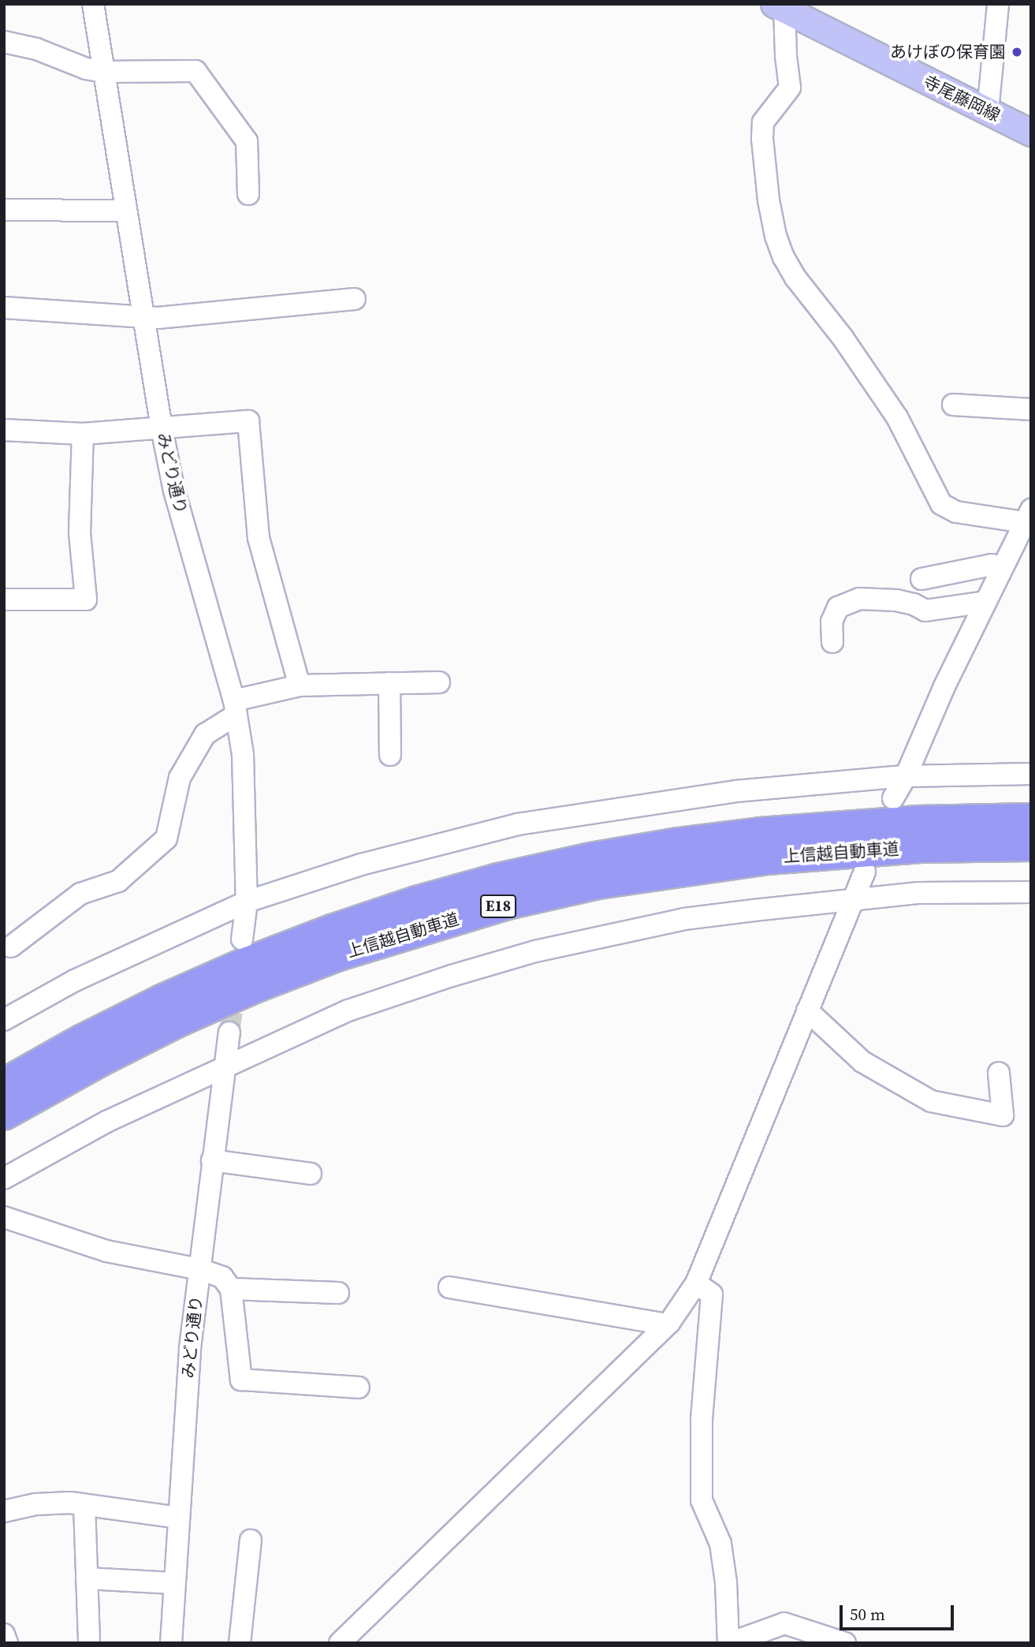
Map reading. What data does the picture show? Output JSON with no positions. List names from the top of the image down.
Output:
{
  "streets": {
    "highway": ["上信越自動車道", "E18"],
    "main road": ["寺尾藤岡線"],
    "street": ["みどり通り"]
  },
  "places": ["あけぼの保育園"],
  "scale_bar": "50 m"
}
